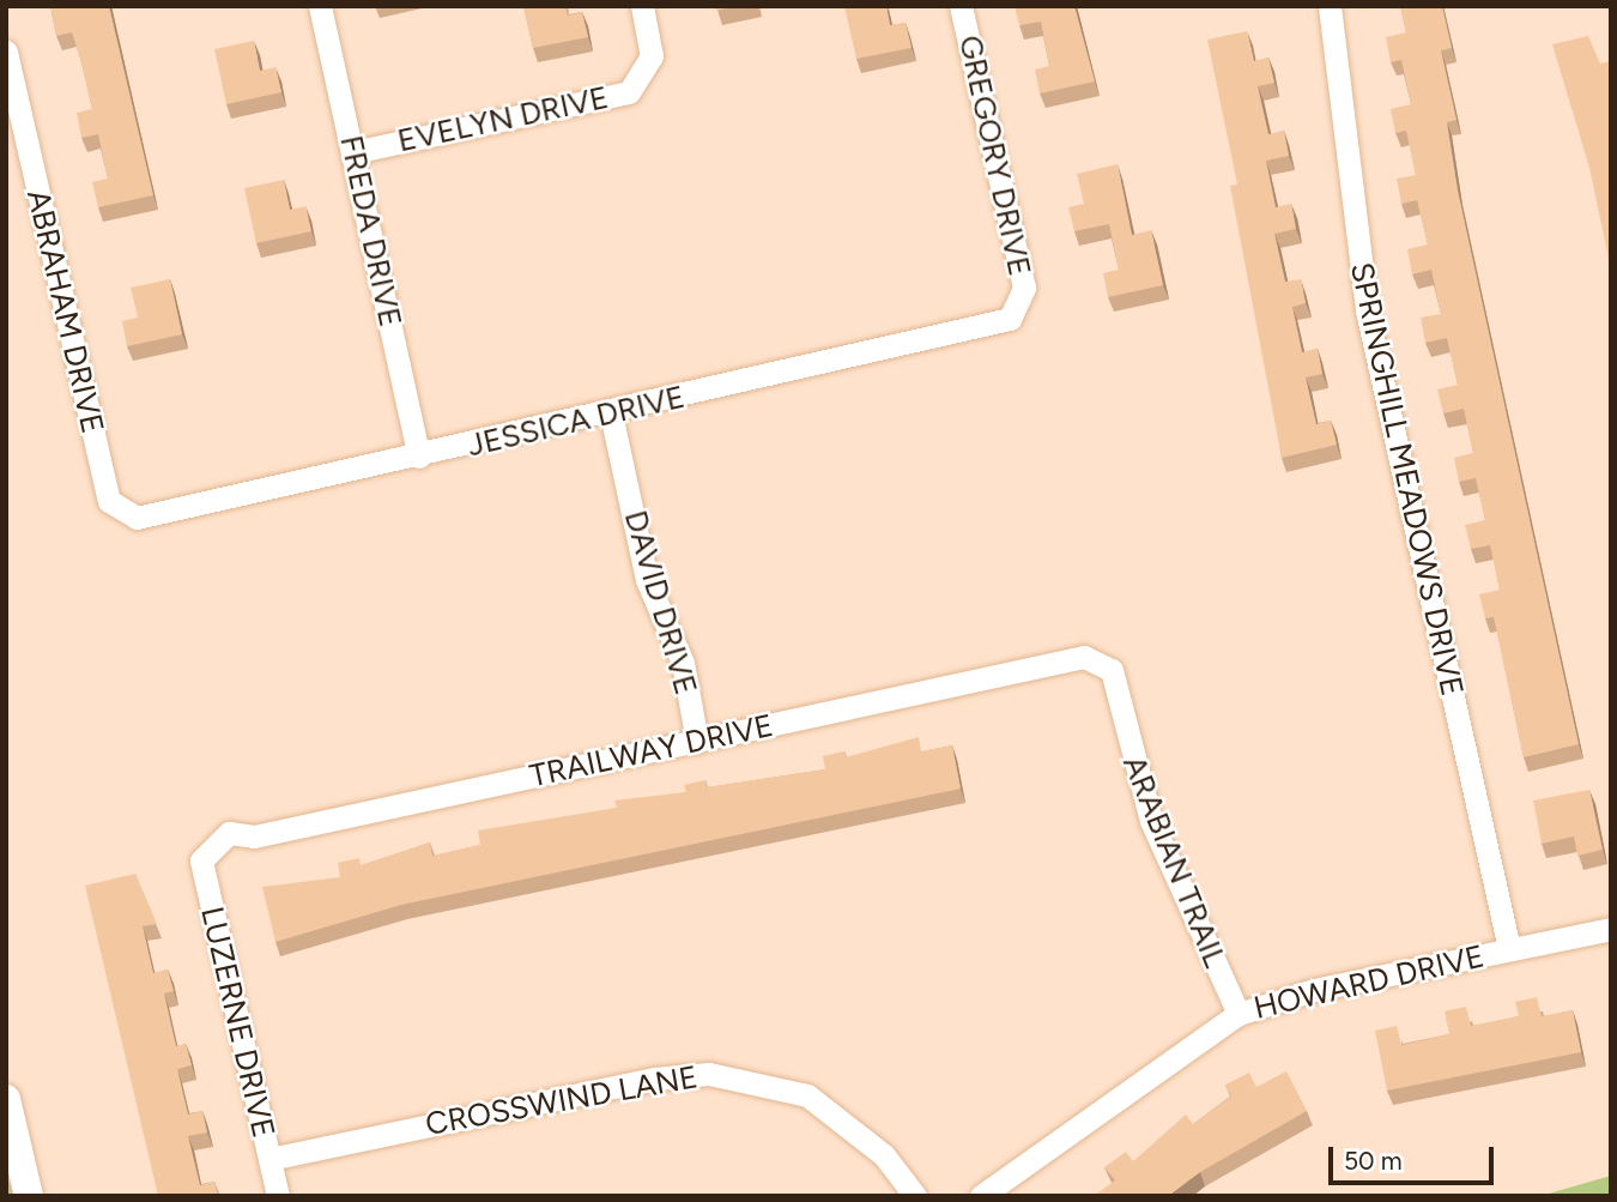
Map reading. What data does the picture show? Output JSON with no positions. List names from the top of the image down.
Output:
{
  "streets": {
    "street": [
      "EVELYN DRIVE",
      "GREGORY DRIVE",
      "FREDA DRIVE",
      "ABRAHAM DRIVE",
      "JESSICA DRIVE",
      "SPRINGHILL MEADOWS DRIVE",
      "DAVID DRIVE",
      "TRAILWAY DRIVE",
      "ARABIAN TRAIL",
      "HOWARD DRIVE",
      "LUZERNE DRIVE",
      "CROSSWIND LANE"
    ]
  },
  "crossings": [
    ["EVELYN DRIVE", "FREDA DRIVE"],
    ["GREGORY DRIVE", "JESSICA DRIVE"],
    ["FREDA DRIVE", "JESSICA DRIVE"],
    ["ABRAHAM DRIVE", "JESSICA DRIVE"],
    ["JESSICA DRIVE", "DAVID DRIVE"],
    ["SPRINGHILL MEADOWS DRIVE", "HOWARD DRIVE"],
    ["DAVID DRIVE", "TRAILWAY DRIVE"],
    ["TRAILWAY DRIVE", "ARABIAN TRAIL"],
    ["TRAILWAY DRIVE", "LUZERNE DRIVE"],
    ["ARABIAN TRAIL", "HOWARD DRIVE"],
    ["LUZERNE DRIVE", "CROSSWIND LANE"]
  ],
  "scale_bar": "50 m"
}
